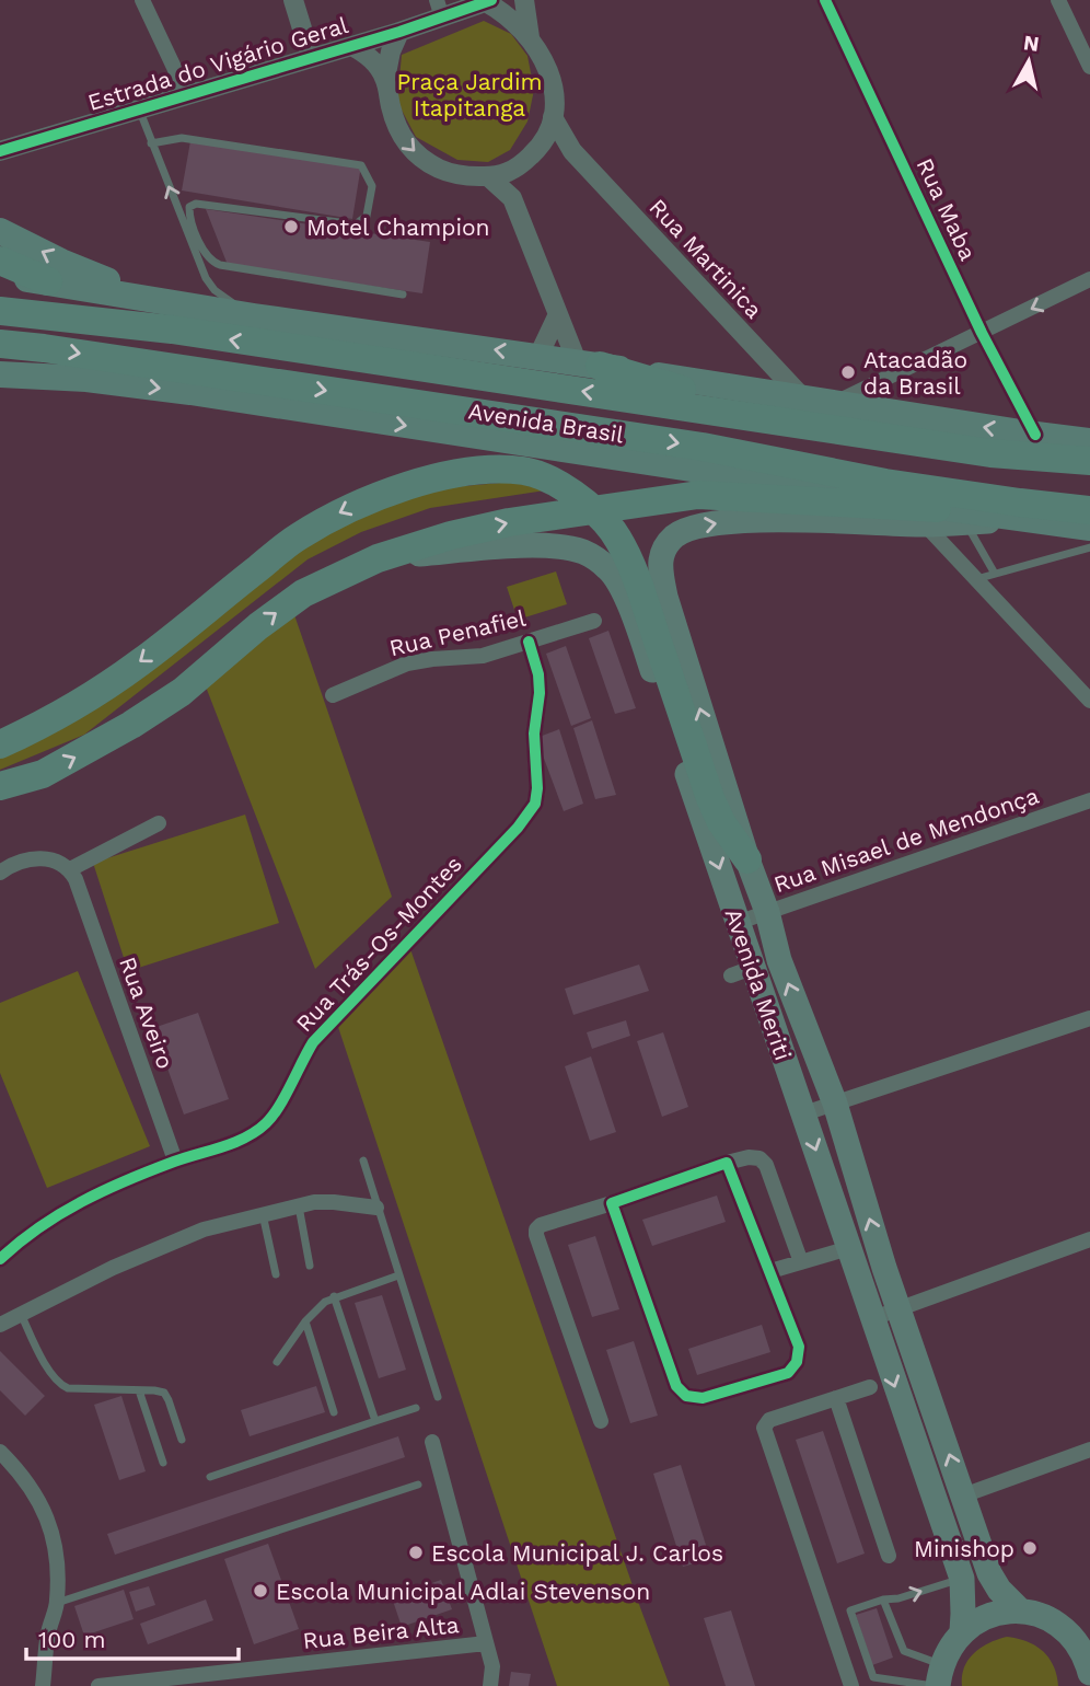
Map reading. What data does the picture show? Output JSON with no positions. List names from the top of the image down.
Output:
{
  "streets": {
    "highway": ["Avenida Brasil"],
    "main road": ["Avenida Meriti"],
    "street": [
      "Estrada do Vigário Geral",
      "Rua Maba",
      "Rua Martinica",
      "Rua Penafiel",
      "Rua Misael de Mendonça",
      "Rua Trás-Os-Montes",
      "Rua Aveiro",
      "Rua Beira Alta"
    ]
  },
  "crossings": [
    ["Estrada do Vigário Geral", "Rua Martinica"],
    ["Avenida Brasil", "Avenida Meriti"],
    ["Rua Penafiel", "Rua Trás-Os-Montes"],
    ["Rua Misael de Mendonça", "Avenida Meriti"],
    ["Rua Trás-Os-Montes", "Rua Aveiro"]
  ],
  "parks": ["Praça Jardim Itapitanga"],
  "places": [
    "Motel Champion",
    "Atacadão da Brasil",
    "Minishop",
    "Escola Municipal J. Carlos",
    "Escola Municipal Adlai Stevenson"
  ],
  "scale_bar": "100 m",
  "north": "top"
}
